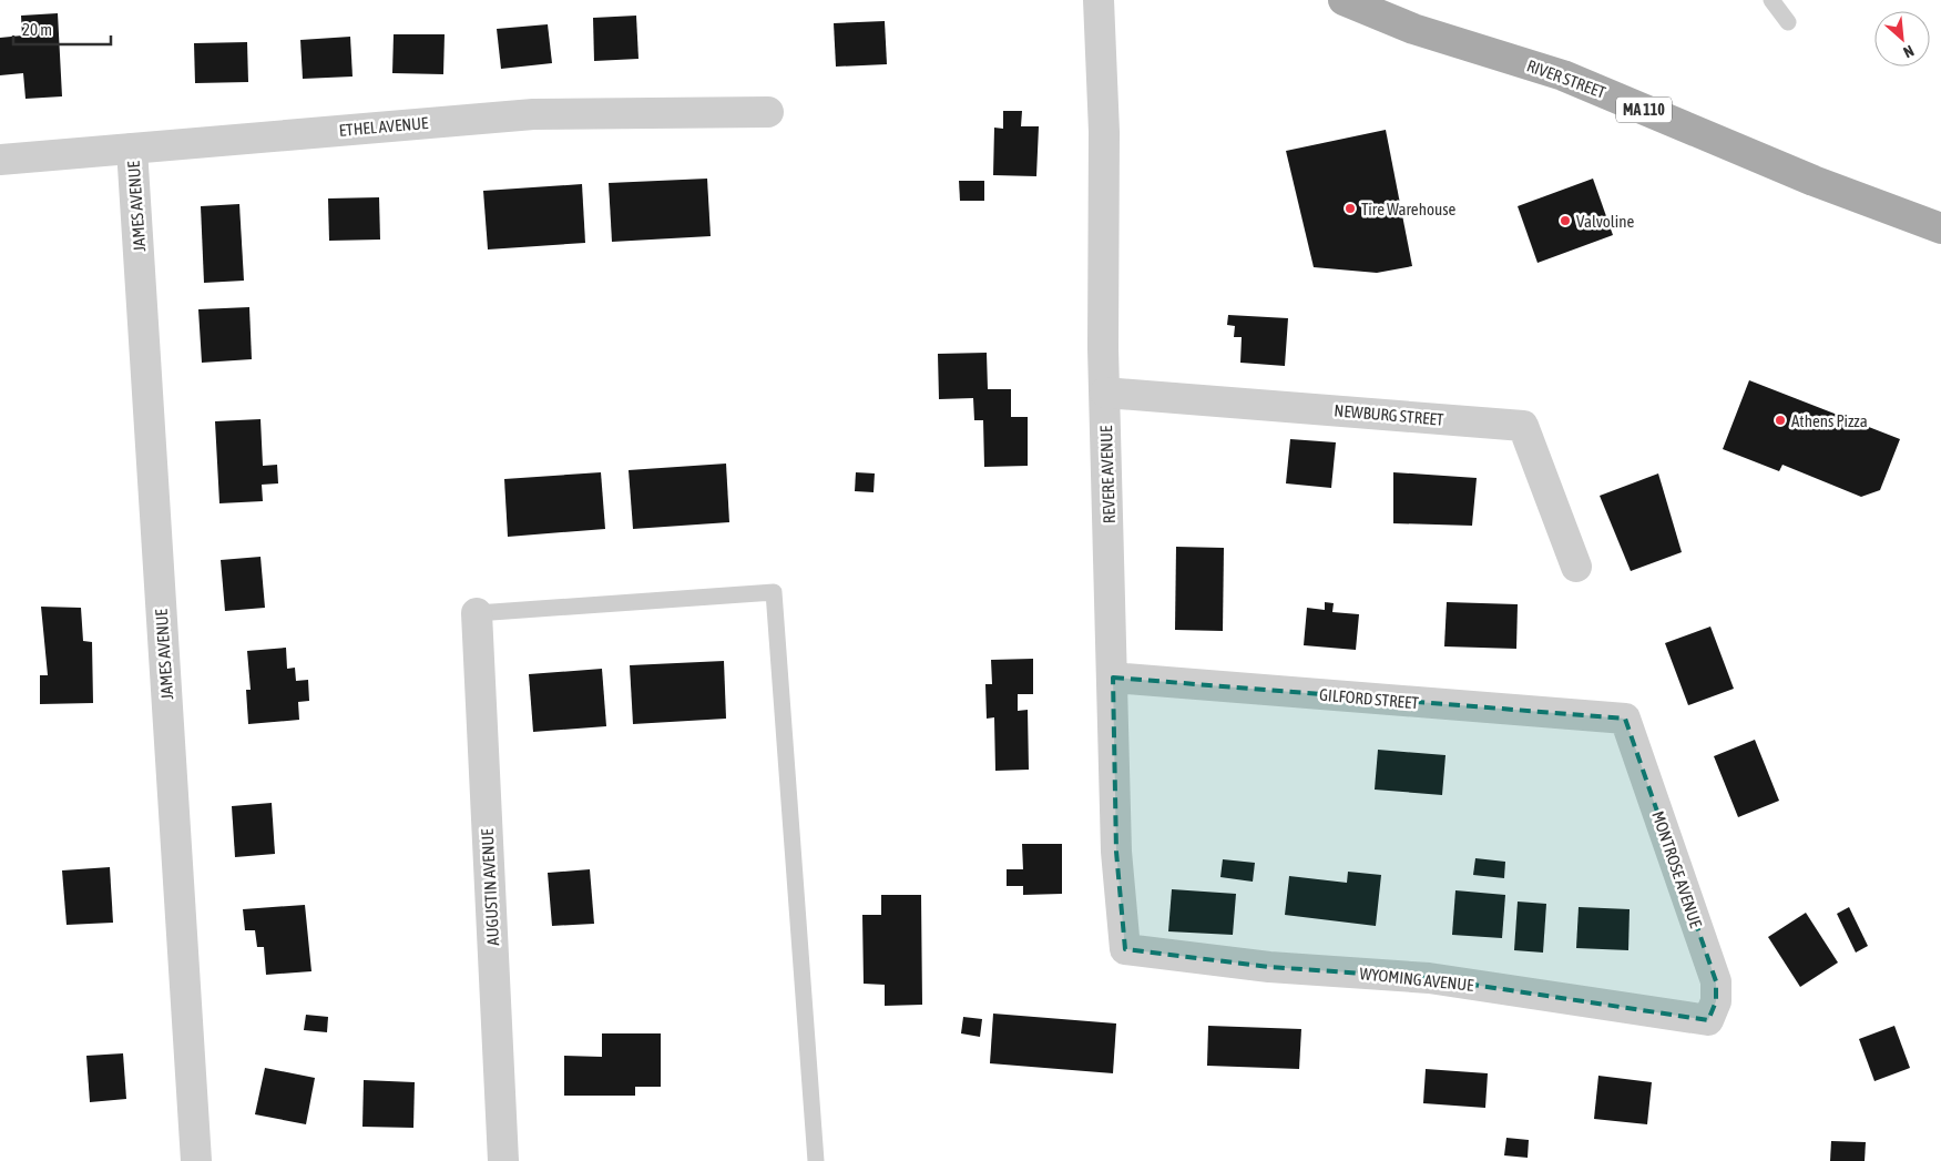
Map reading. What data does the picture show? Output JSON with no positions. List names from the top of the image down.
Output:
{
  "streets": {
    "main road": ["RIVER STREET", "MA 110"],
    "street": [
      "ETHEL AVENUE",
      "JAMES AVENUE",
      "NEWBURG STREET",
      "REVERE AVENUE",
      "GILFORD STREET",
      "MONTROSE AVENUE",
      "AUGUSTIN AVENUE",
      "WYOMING AVENUE"
    ]
  },
  "crossings": [
    ["ETHEL AVENUE", "JAMES AVENUE"],
    ["NEWBURG STREET", "REVERE AVENUE"],
    ["REVERE AVENUE", "GILFORD STREET"],
    ["REVERE AVENUE", "WYOMING AVENUE"],
    ["GILFORD STREET", "MONTROSE AVENUE"],
    ["MONTROSE AVENUE", "WYOMING AVENUE"]
  ],
  "places": ["Tire Warehouse", "Valvoline", "Athens Pizza"],
  "scale_bar": "20 m",
  "north": "bottom right"
}
